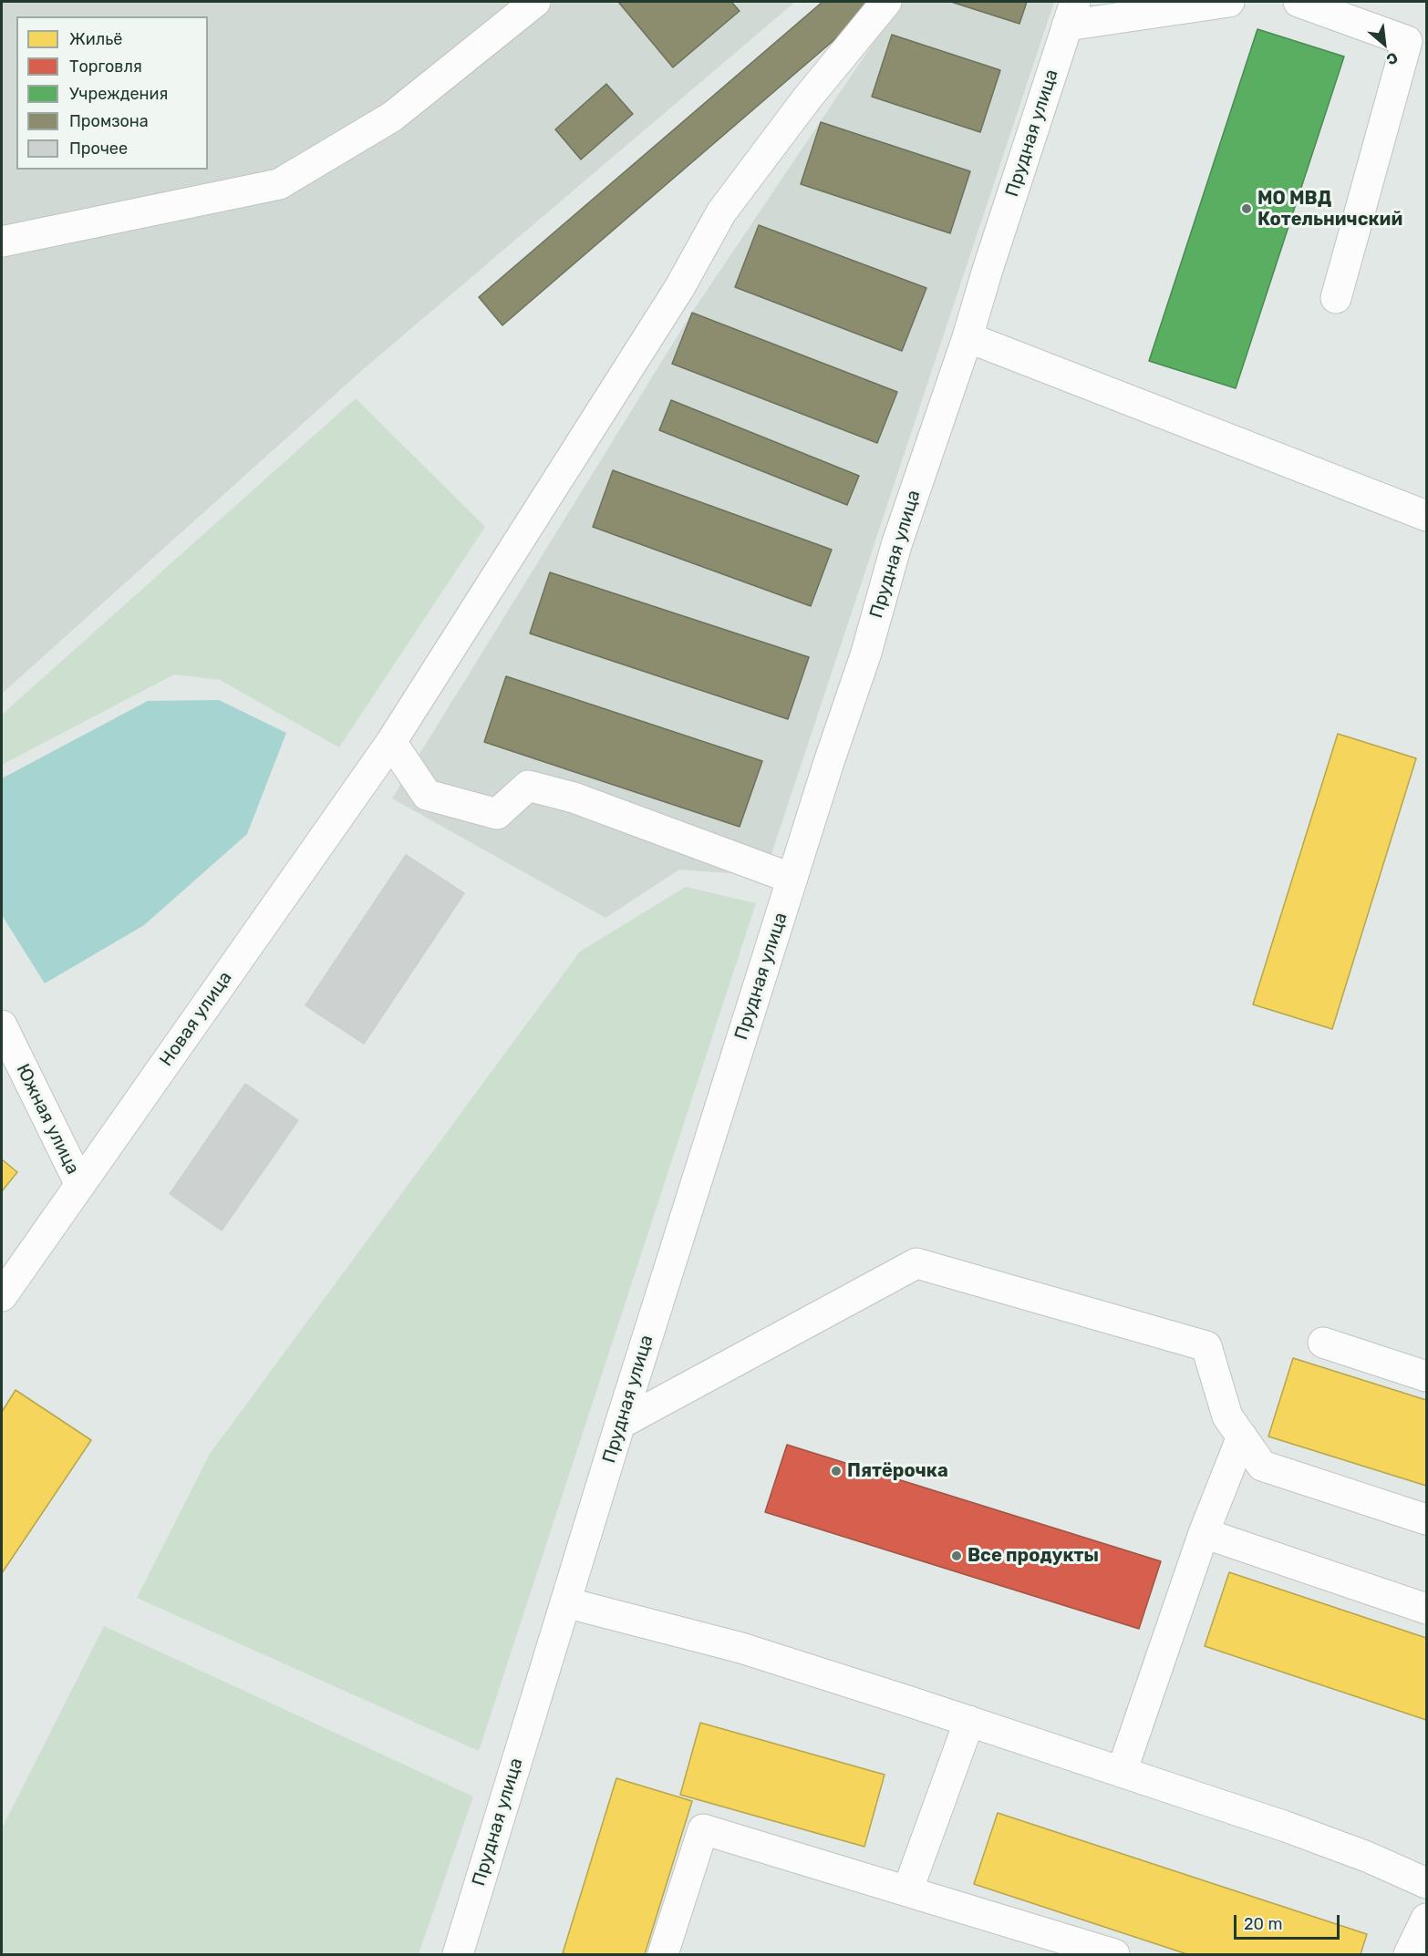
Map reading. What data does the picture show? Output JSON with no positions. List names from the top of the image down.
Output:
{
  "streets": {
    "street": ["Прудная улица", "Новая улица", "Южная улица"]
  },
  "crossings": [
    ["Новая улица", "Южная улица"]
  ],
  "places": ["МО МВД Котельничский", "Пятёрочка", "Все продукты"],
  "legend": [
    "Жильё",
    "Торговля",
    "Учреждения",
    "Промзона",
    "Прочее"
  ],
  "scale_bar": "20 m",
  "north": "bottom right"
}
